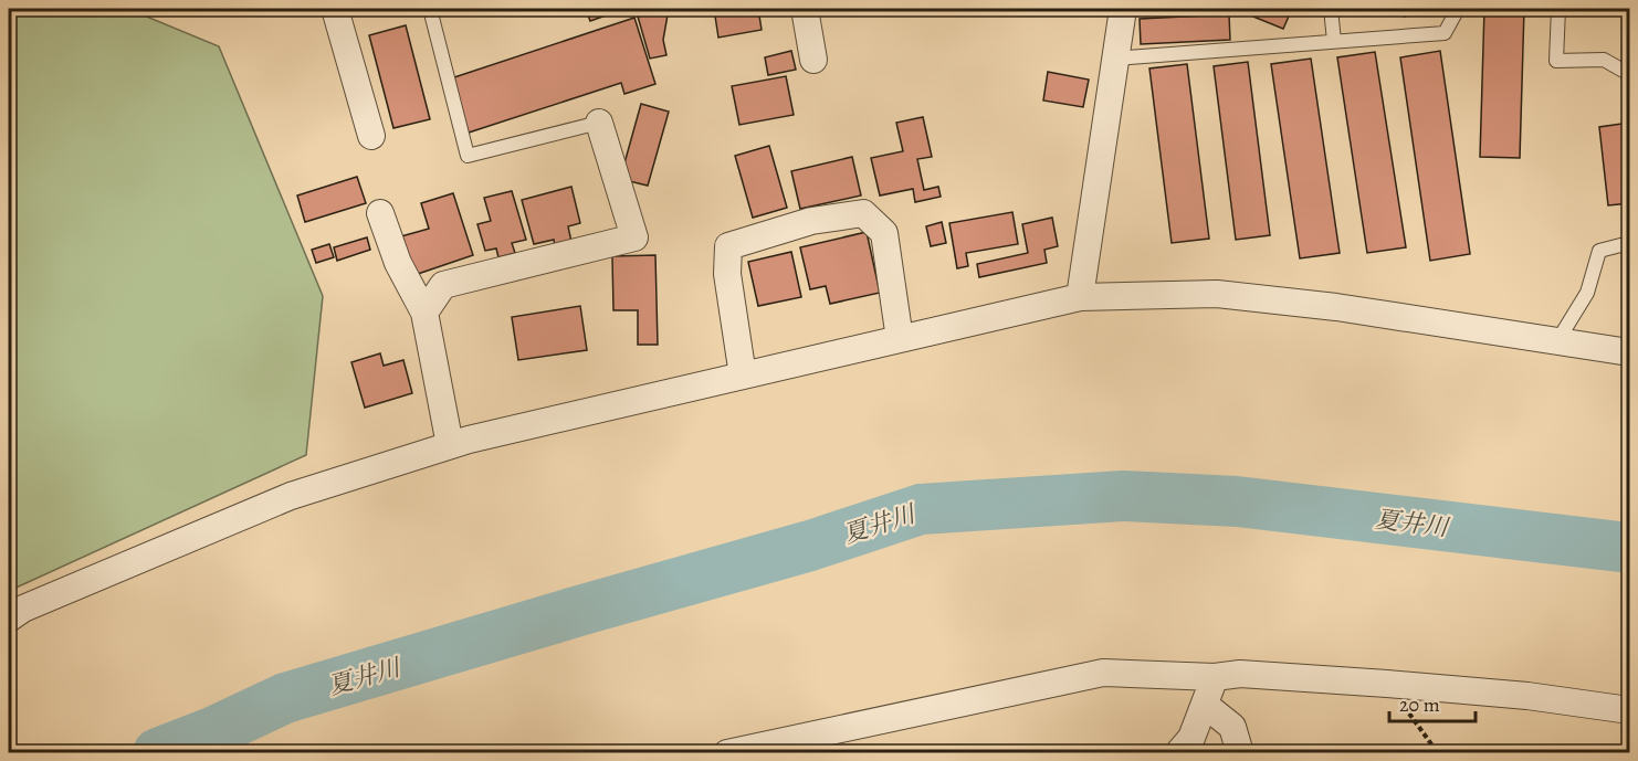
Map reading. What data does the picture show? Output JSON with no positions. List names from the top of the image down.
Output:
{
  "water": ["夏井川"],
  "scale_bar": "20 m"
}
